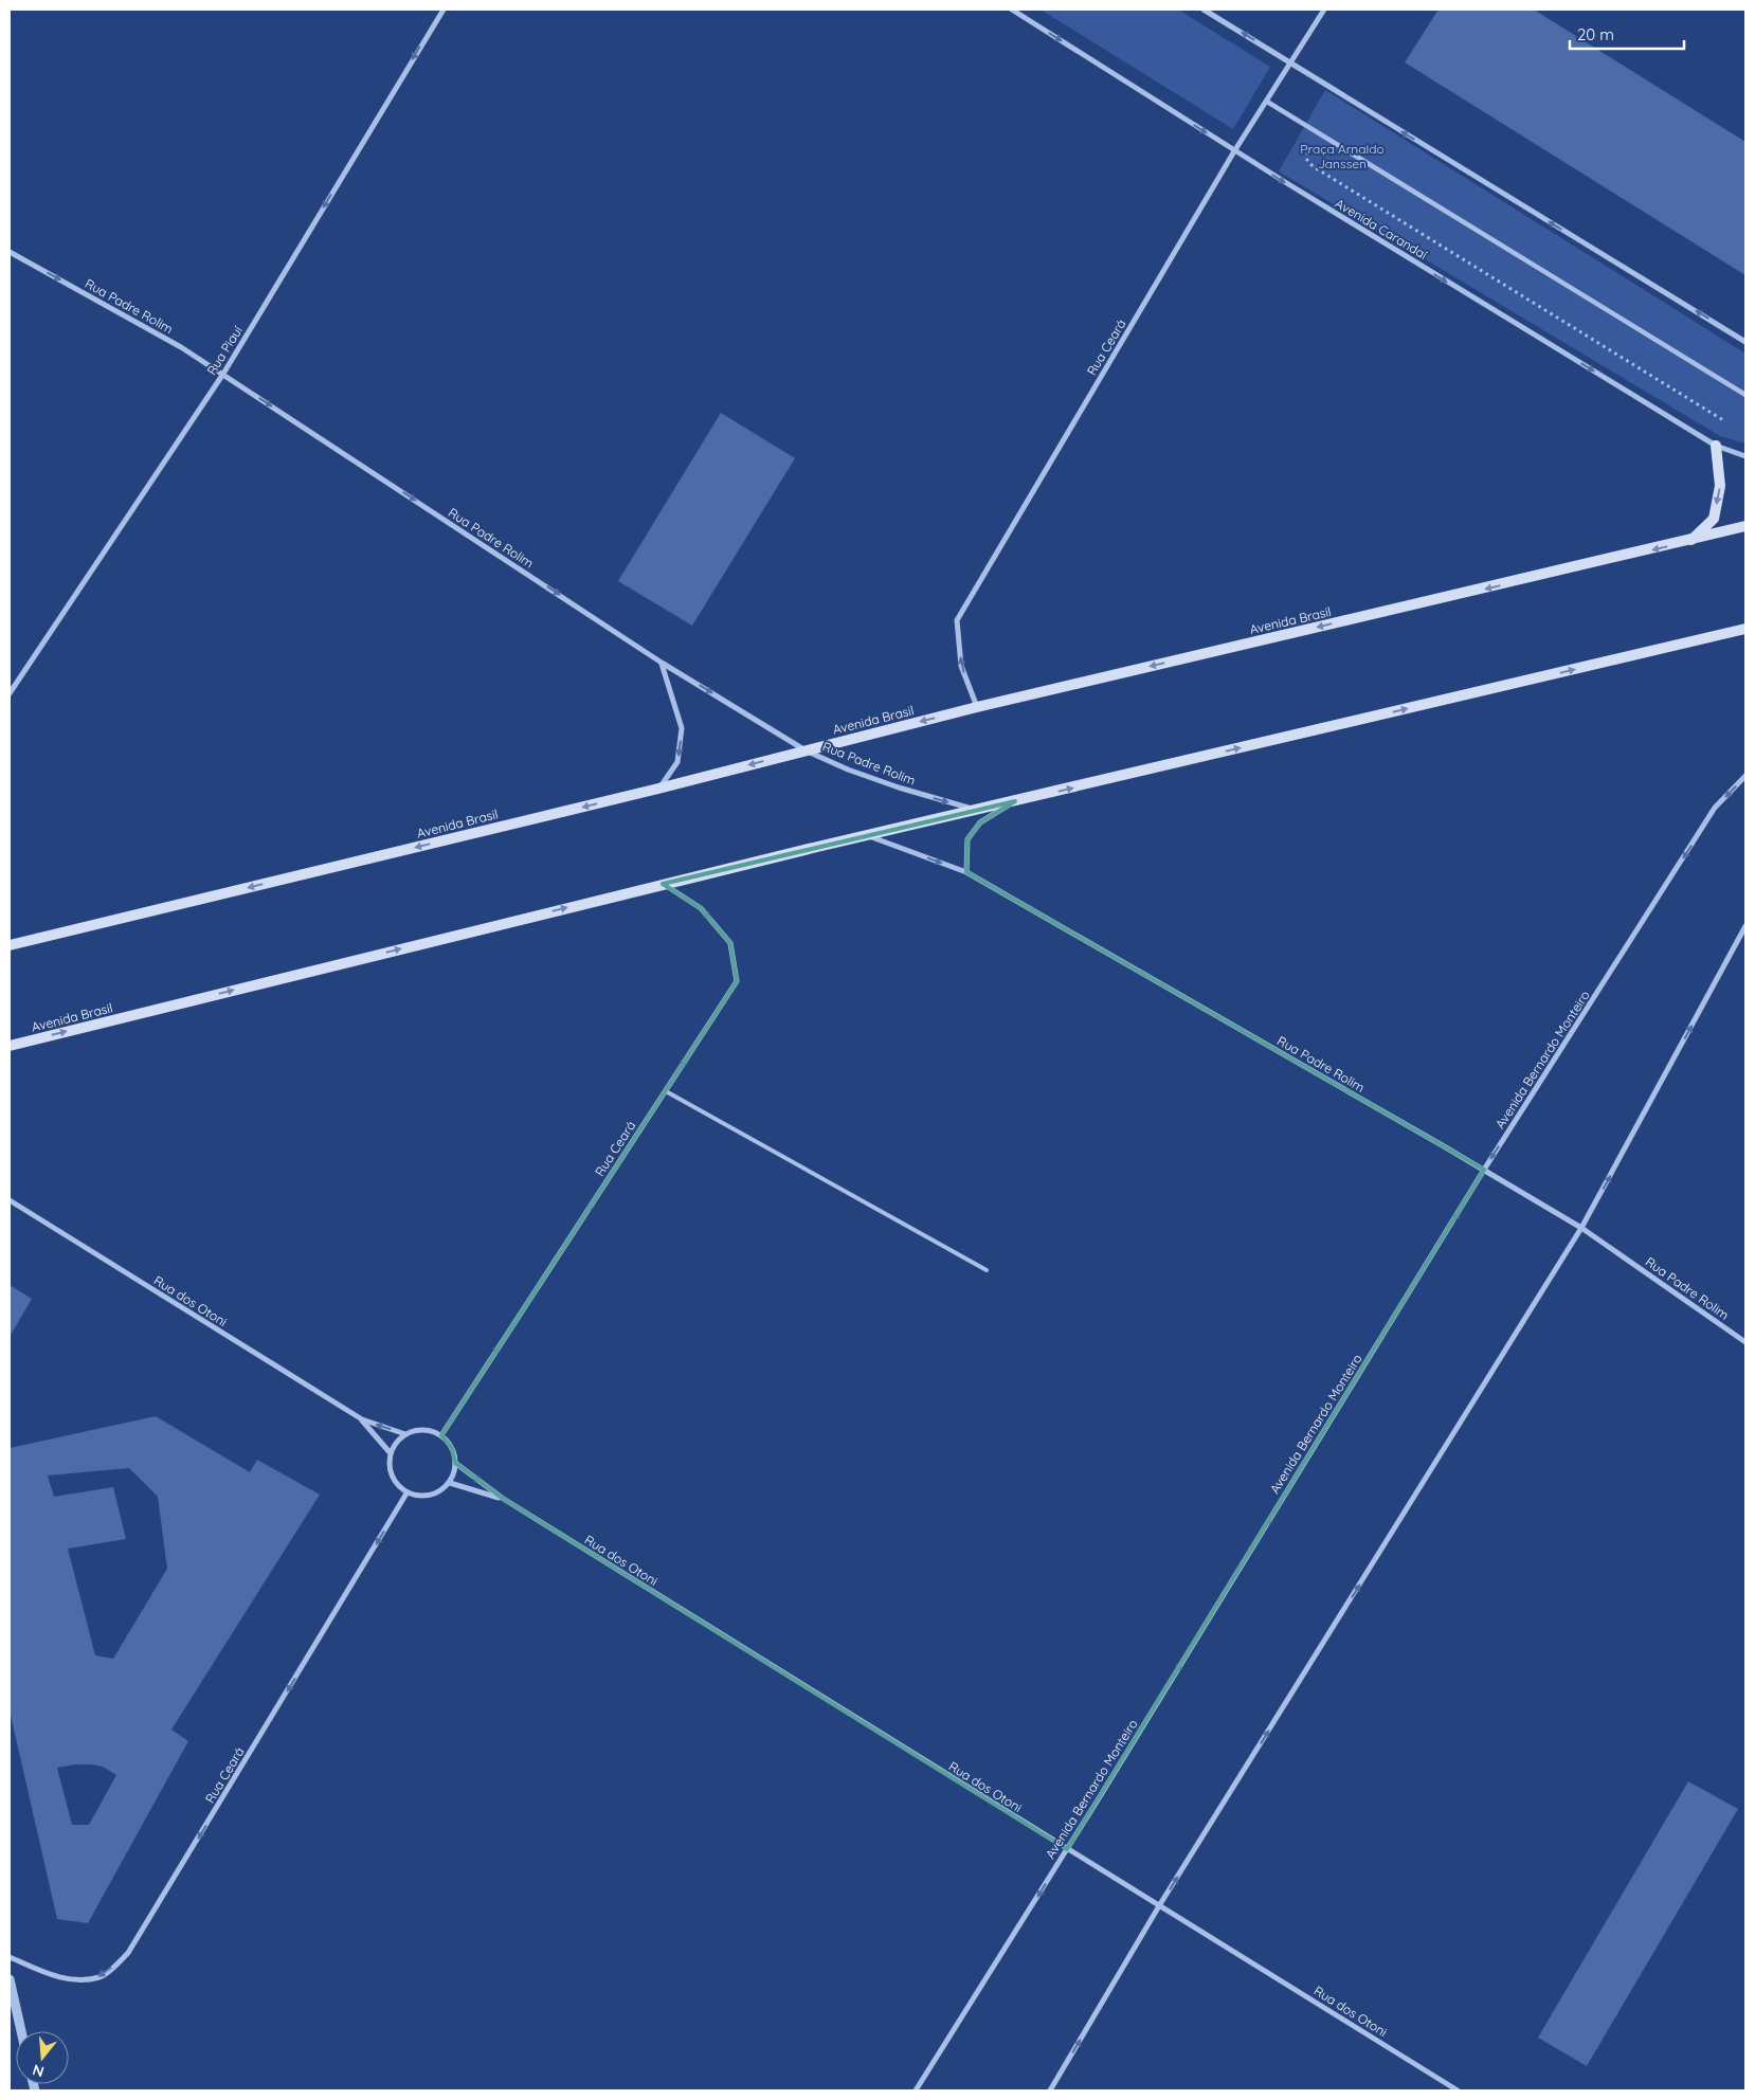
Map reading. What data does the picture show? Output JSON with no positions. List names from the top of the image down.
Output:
{
  "streets": {
    "main road": ["Avenida Brasil"],
    "street": [
      "Avenida Carandaí",
      "Rua Padre Rolim",
      "Rua Ceará",
      "Rua Piauí",
      "Avenida Bernardo Monteiro",
      "Rua dos Otoni"
    ]
  },
  "crossings": [
    ["Avenida Carandaí", "Rua Ceará"],
    ["Rua Padre Rolim", "Rua Piauí"],
    ["Rua Padre Rolim", "Avenida Brasil"],
    ["Rua Padre Rolim", "Avenida Bernardo Monteiro"],
    ["Rua Ceará", "Avenida Brasil"],
    ["Rua Ceará", "Rua dos Otoni"],
    ["Avenida Bernardo Monteiro", "Rua dos Otoni"]
  ],
  "one_way": [
    "Avenida Carandaí",
    "Rua Padre Rolim",
    "Rua Piauí",
    "Avenida Bernardo Monteiro"
  ],
  "parks": ["Praça Arnaldo Janssen"],
  "scale_bar": "20 m",
  "north": "bottom"
}
